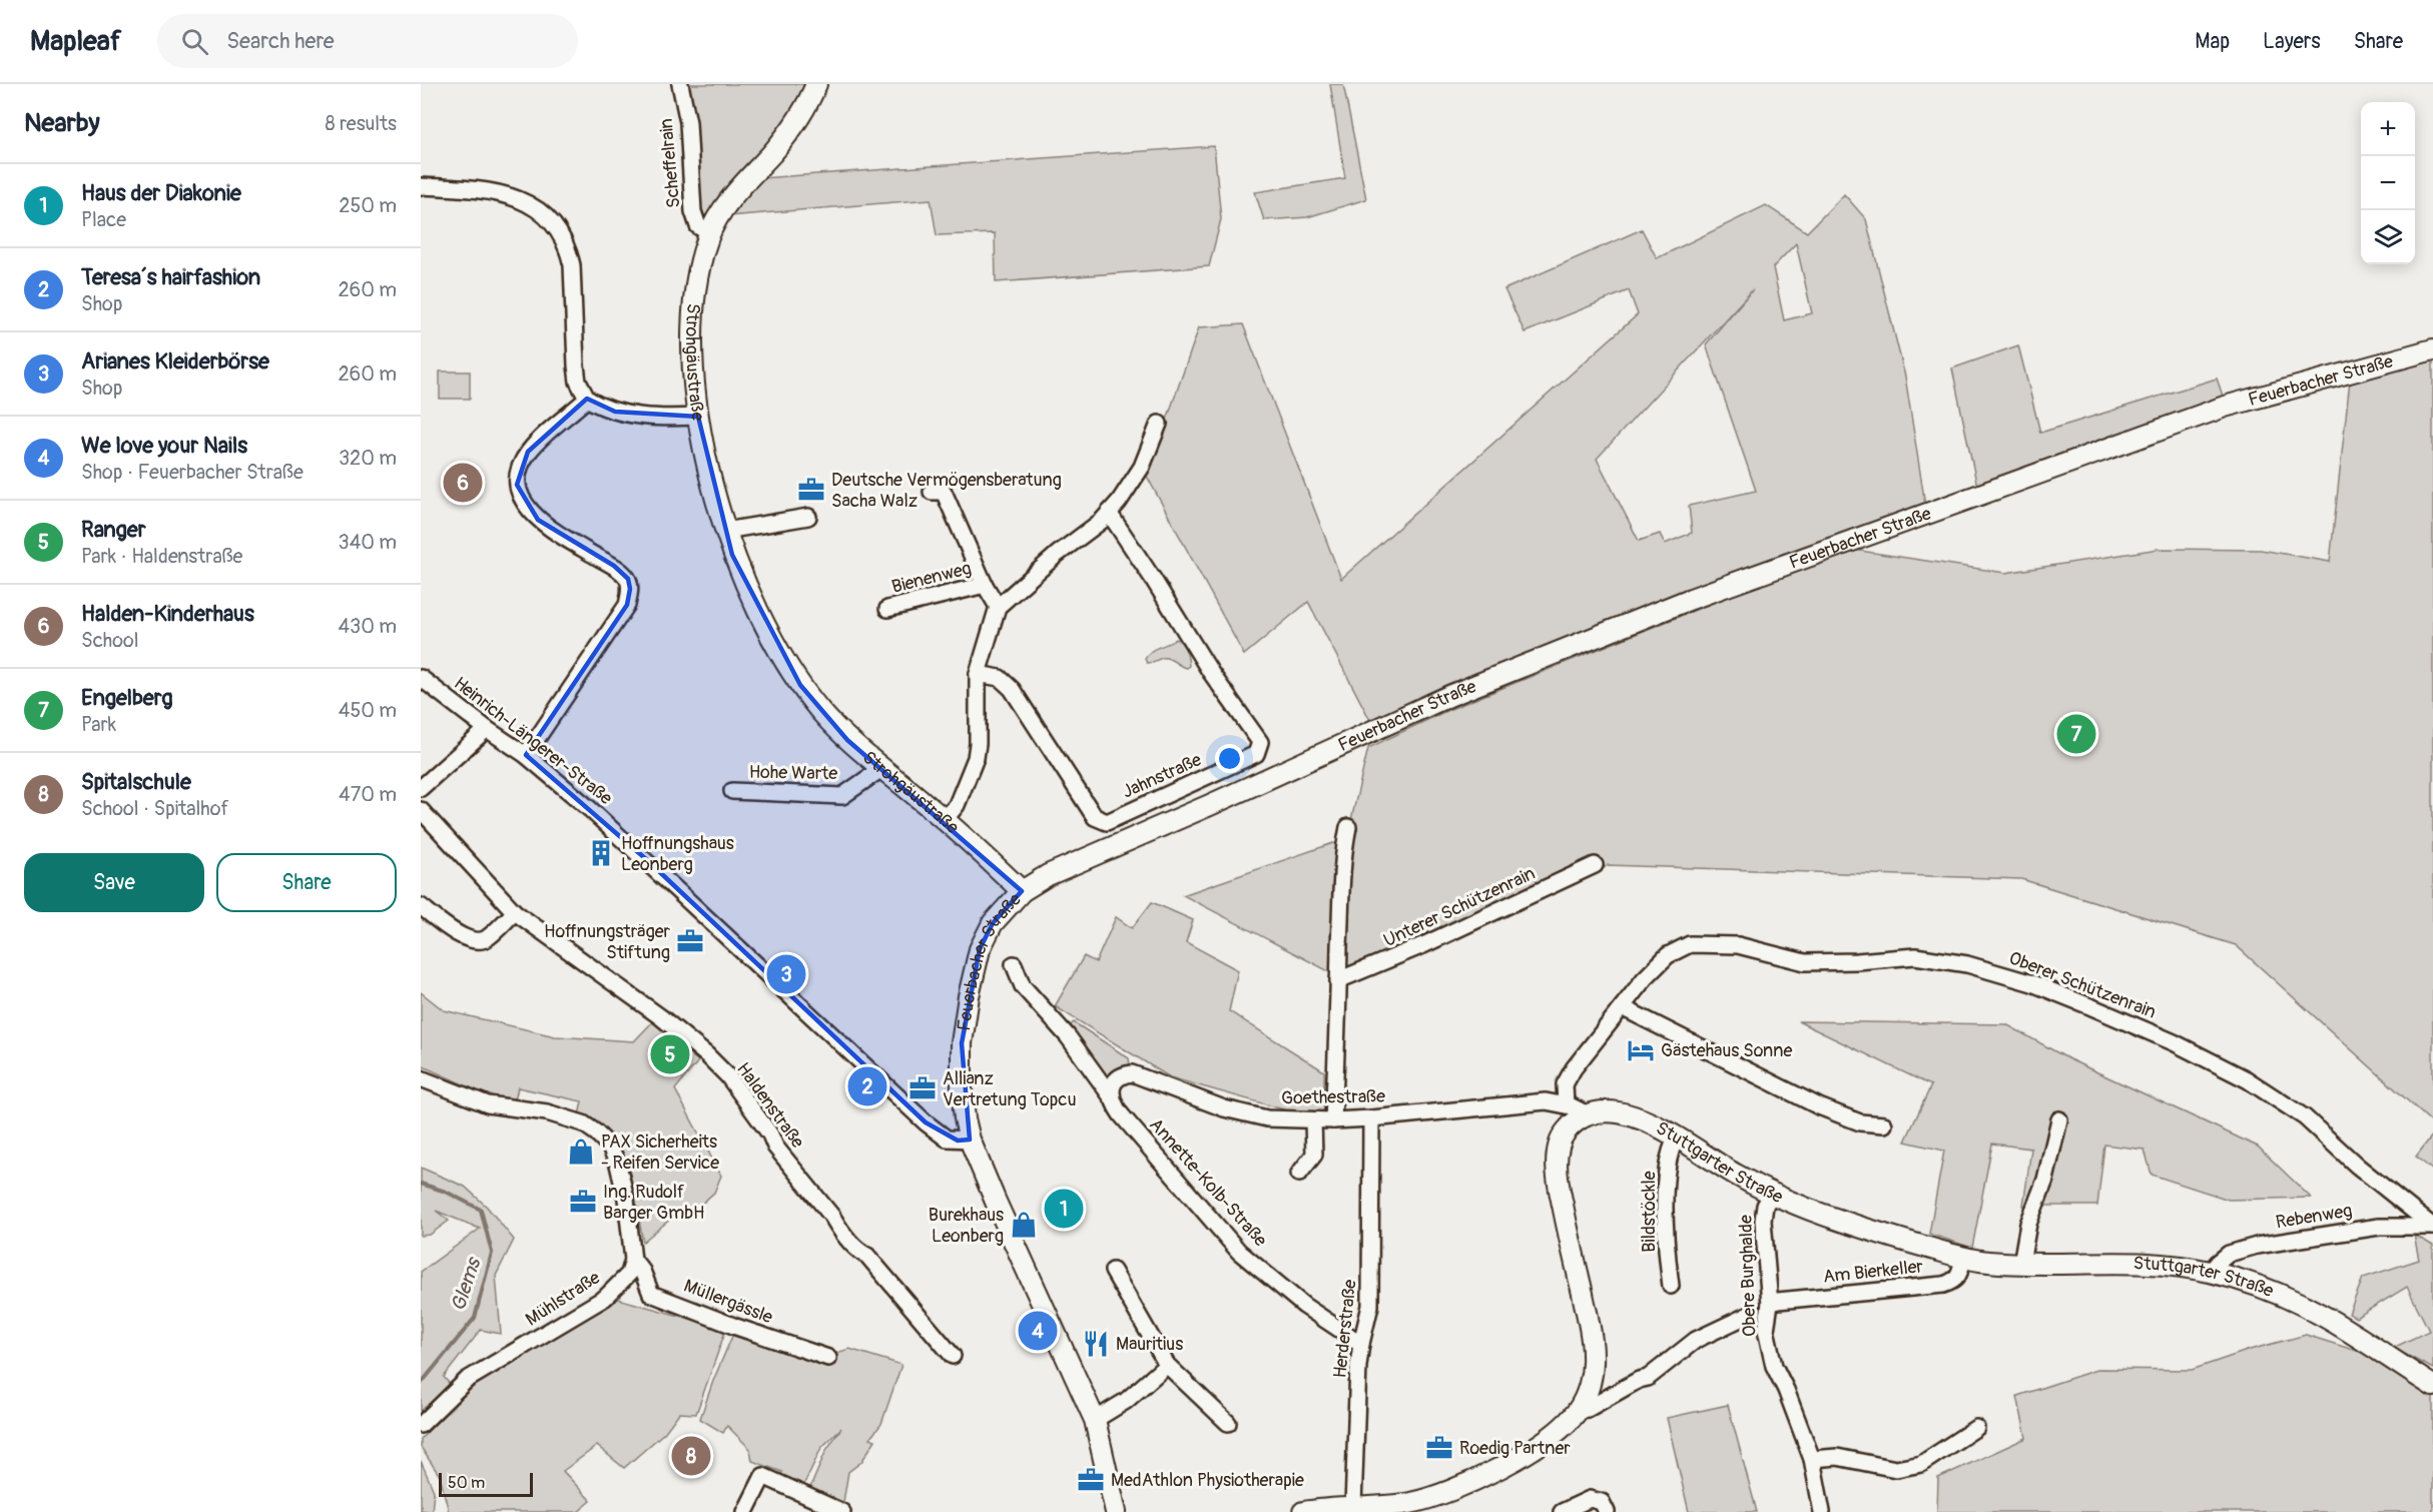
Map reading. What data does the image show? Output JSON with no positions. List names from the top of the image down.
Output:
{
  "streets": {
    "main road": ["Strohgäustraße", "Feuerbacher Straße", "Stuttgarter Straße"],
    "street": [
      "Scheffelrain",
      "Bienenweg",
      "Heinrich-Längerer-Straße",
      "Hohe Warte",
      "Jahnstraße",
      "Unterer Schützenrain",
      "Oberer Schützenrain",
      "Goethestraße",
      "Haldenstraße",
      "Annette-Kolb-Straße",
      "Bildstöckle",
      "Rebenweg",
      "Am Bierkeller",
      "Obere Burghalde",
      "Mühlstraße",
      "Müllergässle",
      "Herderstraße"
    ]
  },
  "crossings": [
    ["Scheffelrain", "Strohgäustraße"],
    ["Strohgäustraße", "Feuerbacher Straße"],
    ["Strohgäustraße", "Hohe Warte"],
    ["Feuerbacher Straße", "Heinrich-Längerer-Straße"],
    ["Oberer Schützenrain", "Goethestraße"],
    ["Oberer Schützenrain", "Rebenweg"],
    ["Goethestraße", "Stuttgarter Straße"],
    ["Goethestraße", "Annette-Kolb-Straße"],
    ["Goethestraße", "Herderstraße"],
    ["Stuttgarter Straße", "Bildstöckle"],
    ["Stuttgarter Straße", "Rebenweg"],
    ["Stuttgarter Straße", "Am Bierkeller"],
    ["Stuttgarter Straße", "Obere Burghalde"],
    ["Annette-Kolb-Straße", "Herderstraße"],
    ["Am Bierkeller", "Obere Burghalde"],
    ["Mühlstraße", "Müllergässle"]
  ],
  "water": ["Glems"],
  "places": {
    "office": [
      "Deutsche Vermögensberatung Sacha Walz",
      "Hoffnungsträger Stiftung",
      "Allianz Vertretung Topcu",
      "Ing. Rudolf Barger GmbH",
      "Roedig Partner",
      "MedAthlon Physiotherapie"
    ],
    "building": ["Hoffnungshaus Leonberg"],
    "hotel": ["Gästehaus Sonne"],
    "shop": ["PAX Sicherheits - Reifen Service", "Burekhaus Leonberg"],
    "restaurant": ["Mauritius"]
  },
  "scale_bar": "50 m",
  "page": {
    "header": "Mapleaf",
    "search": "Search here",
    "nav": ["Map", "Layers", "Share"],
    "heading": ["Nearby", "8 results"],
    "map_buttons": ["+", "−"],
    "list": [
      {
        "mark": "1",
        "name": "Haus der Diakonie",
        "note": "Place",
        "value": "250 m"
      },
      {
        "mark": "2",
        "name": "Teresa´s hairfashion",
        "note": "Shop",
        "value": "260 m"
      },
      {
        "mark": "3",
        "name": "Arianes Kleiderbörse",
        "note": "Shop",
        "value": "260 m"
      },
      {
        "mark": "4",
        "name": "We love your Nails",
        "note": "Shop · Feuerbacher Straße",
        "value": "320 m"
      },
      {
        "mark": "5",
        "name": "Ranger",
        "note": "Park · Haldenstraße",
        "value": "340 m"
      },
      {
        "mark": "6",
        "name": "Halden-Kinderhaus",
        "note": "School",
        "value": "430 m"
      },
      {
        "mark": "7",
        "name": "Engelberg",
        "note": "Park",
        "value": "450 m"
      },
      {
        "mark": "8",
        "name": "Spitalschule",
        "note": "School · Spitalhof",
        "value": "470 m"
      }
    ],
    "pins": [
      "6",
      "7",
      "3",
      "5",
      "2",
      "1",
      "4",
      "8"
    ],
    "buttons": ["Save", "Share"],
    "scale": "50 m"
  }
}
